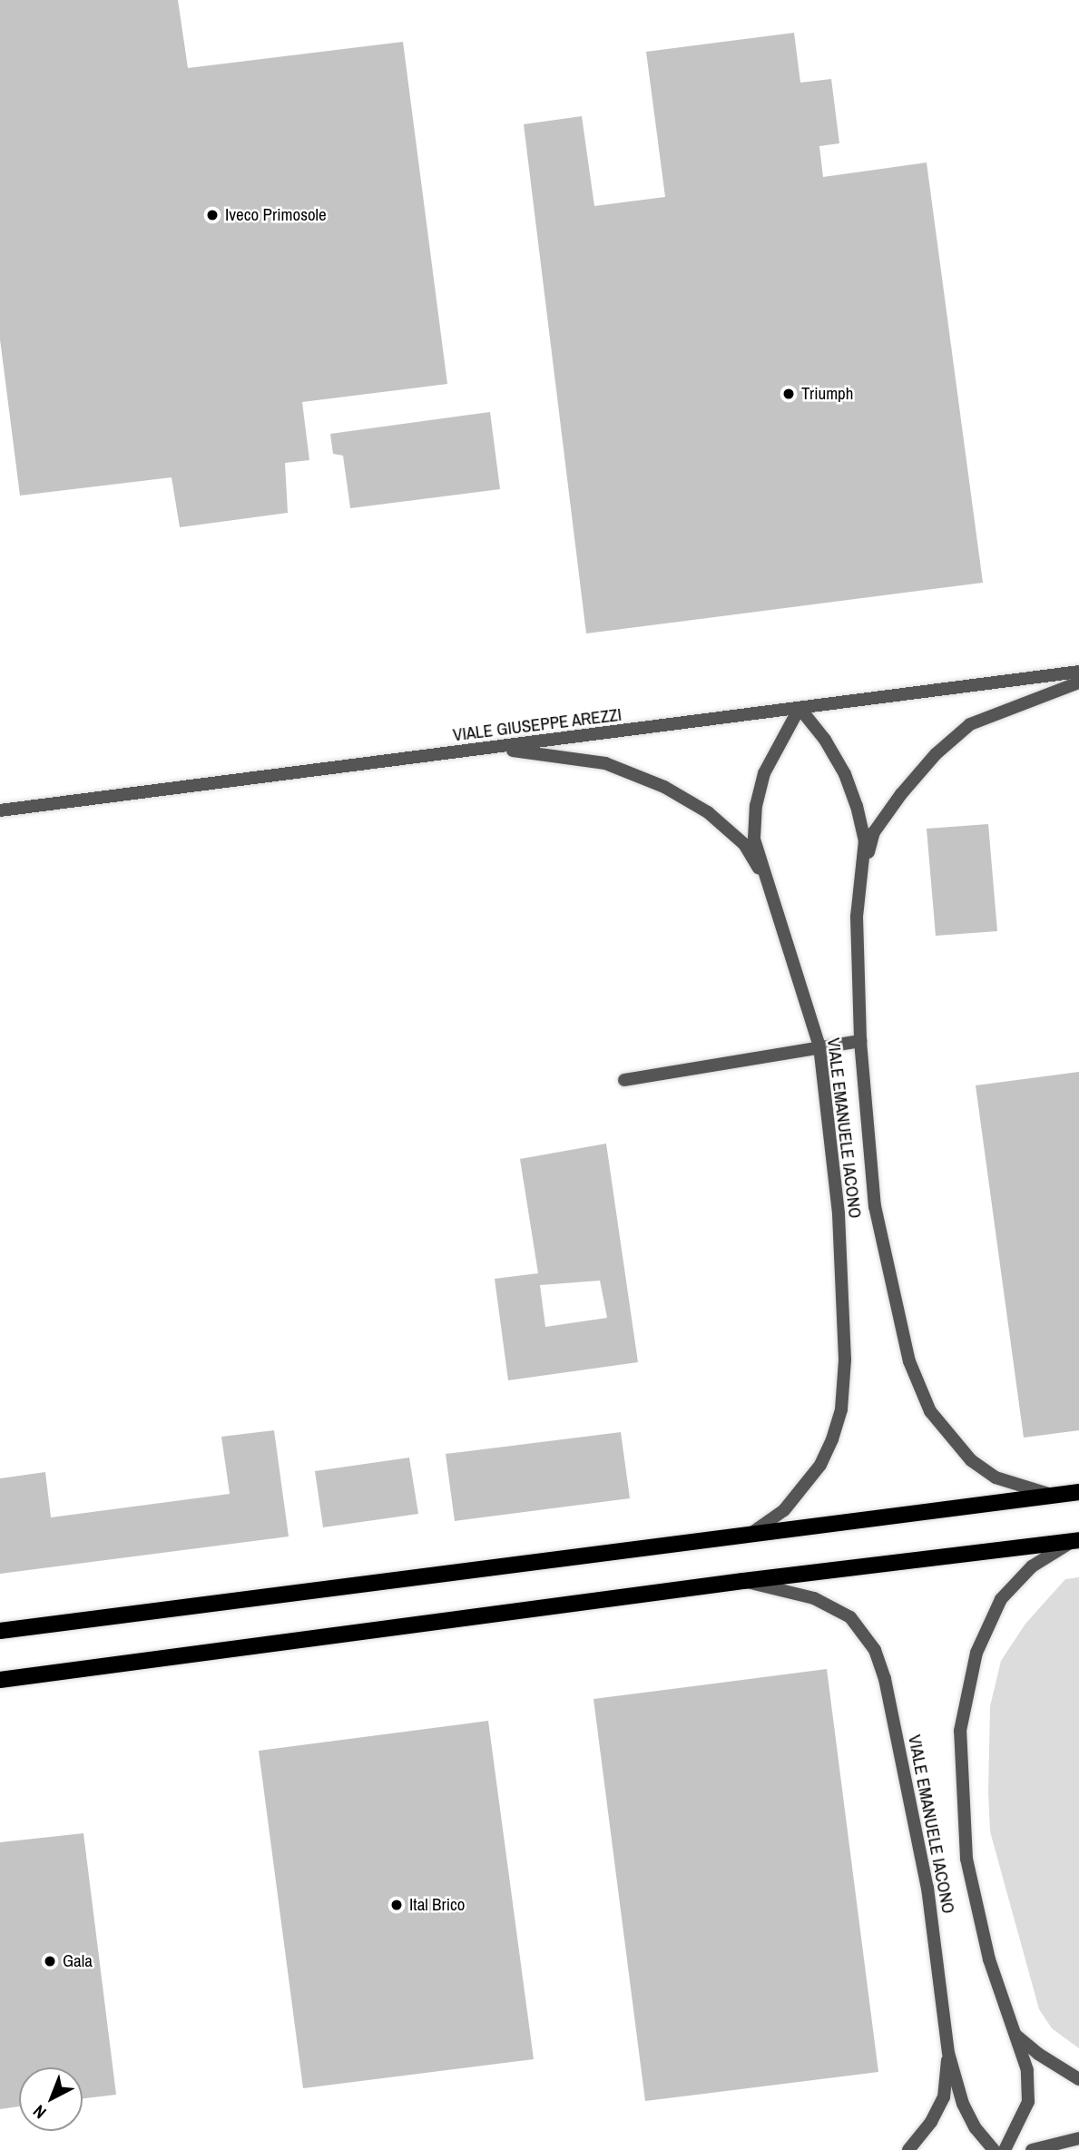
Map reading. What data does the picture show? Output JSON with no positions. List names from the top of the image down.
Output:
{
  "streets": {
    "street": ["VIALE GIUSEPPE AREZZI", "VIALE EMANUELE IACONO"]
  },
  "crossings": [
    ["VIALE GIUSEPPE AREZZI", "VIALE EMANUELE IACONO"]
  ],
  "places": [
    "Iveco Primosole",
    "Triumph",
    "Ital Brico",
    "Gala"
  ],
  "north": "bottom left"
}
